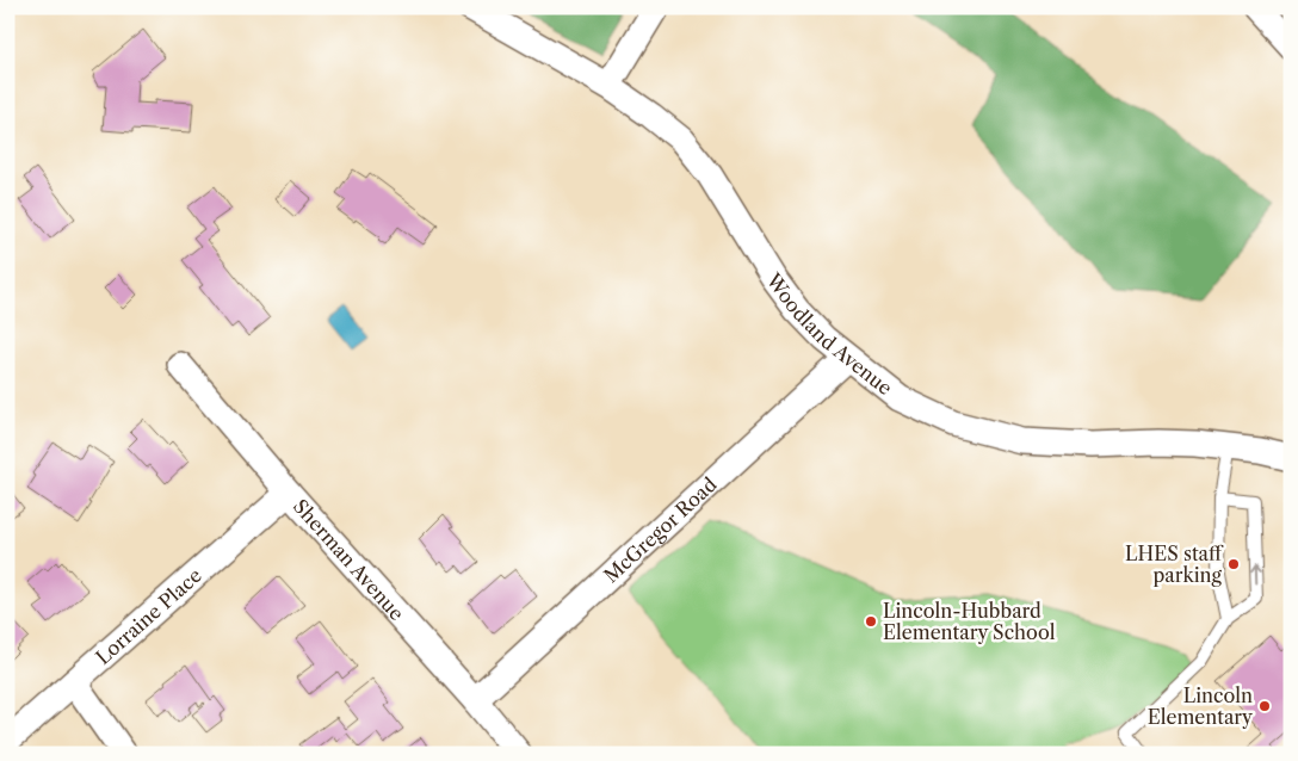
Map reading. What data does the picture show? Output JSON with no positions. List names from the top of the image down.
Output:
{
  "streets": {
    "street": [
      "Woodland Avenue",
      "McGregor Road",
      "Sherman Avenue",
      "Lorraine Place"
    ]
  },
  "crossings": [
    ["Woodland Avenue", "McGregor Road"],
    ["McGregor Road", "Sherman Avenue"],
    ["Sherman Avenue", "Lorraine Place"]
  ],
  "places": ["LHES staff parking", "Lincoln-Hubbard Elementary School", "Lincoln Elementary"]
}
